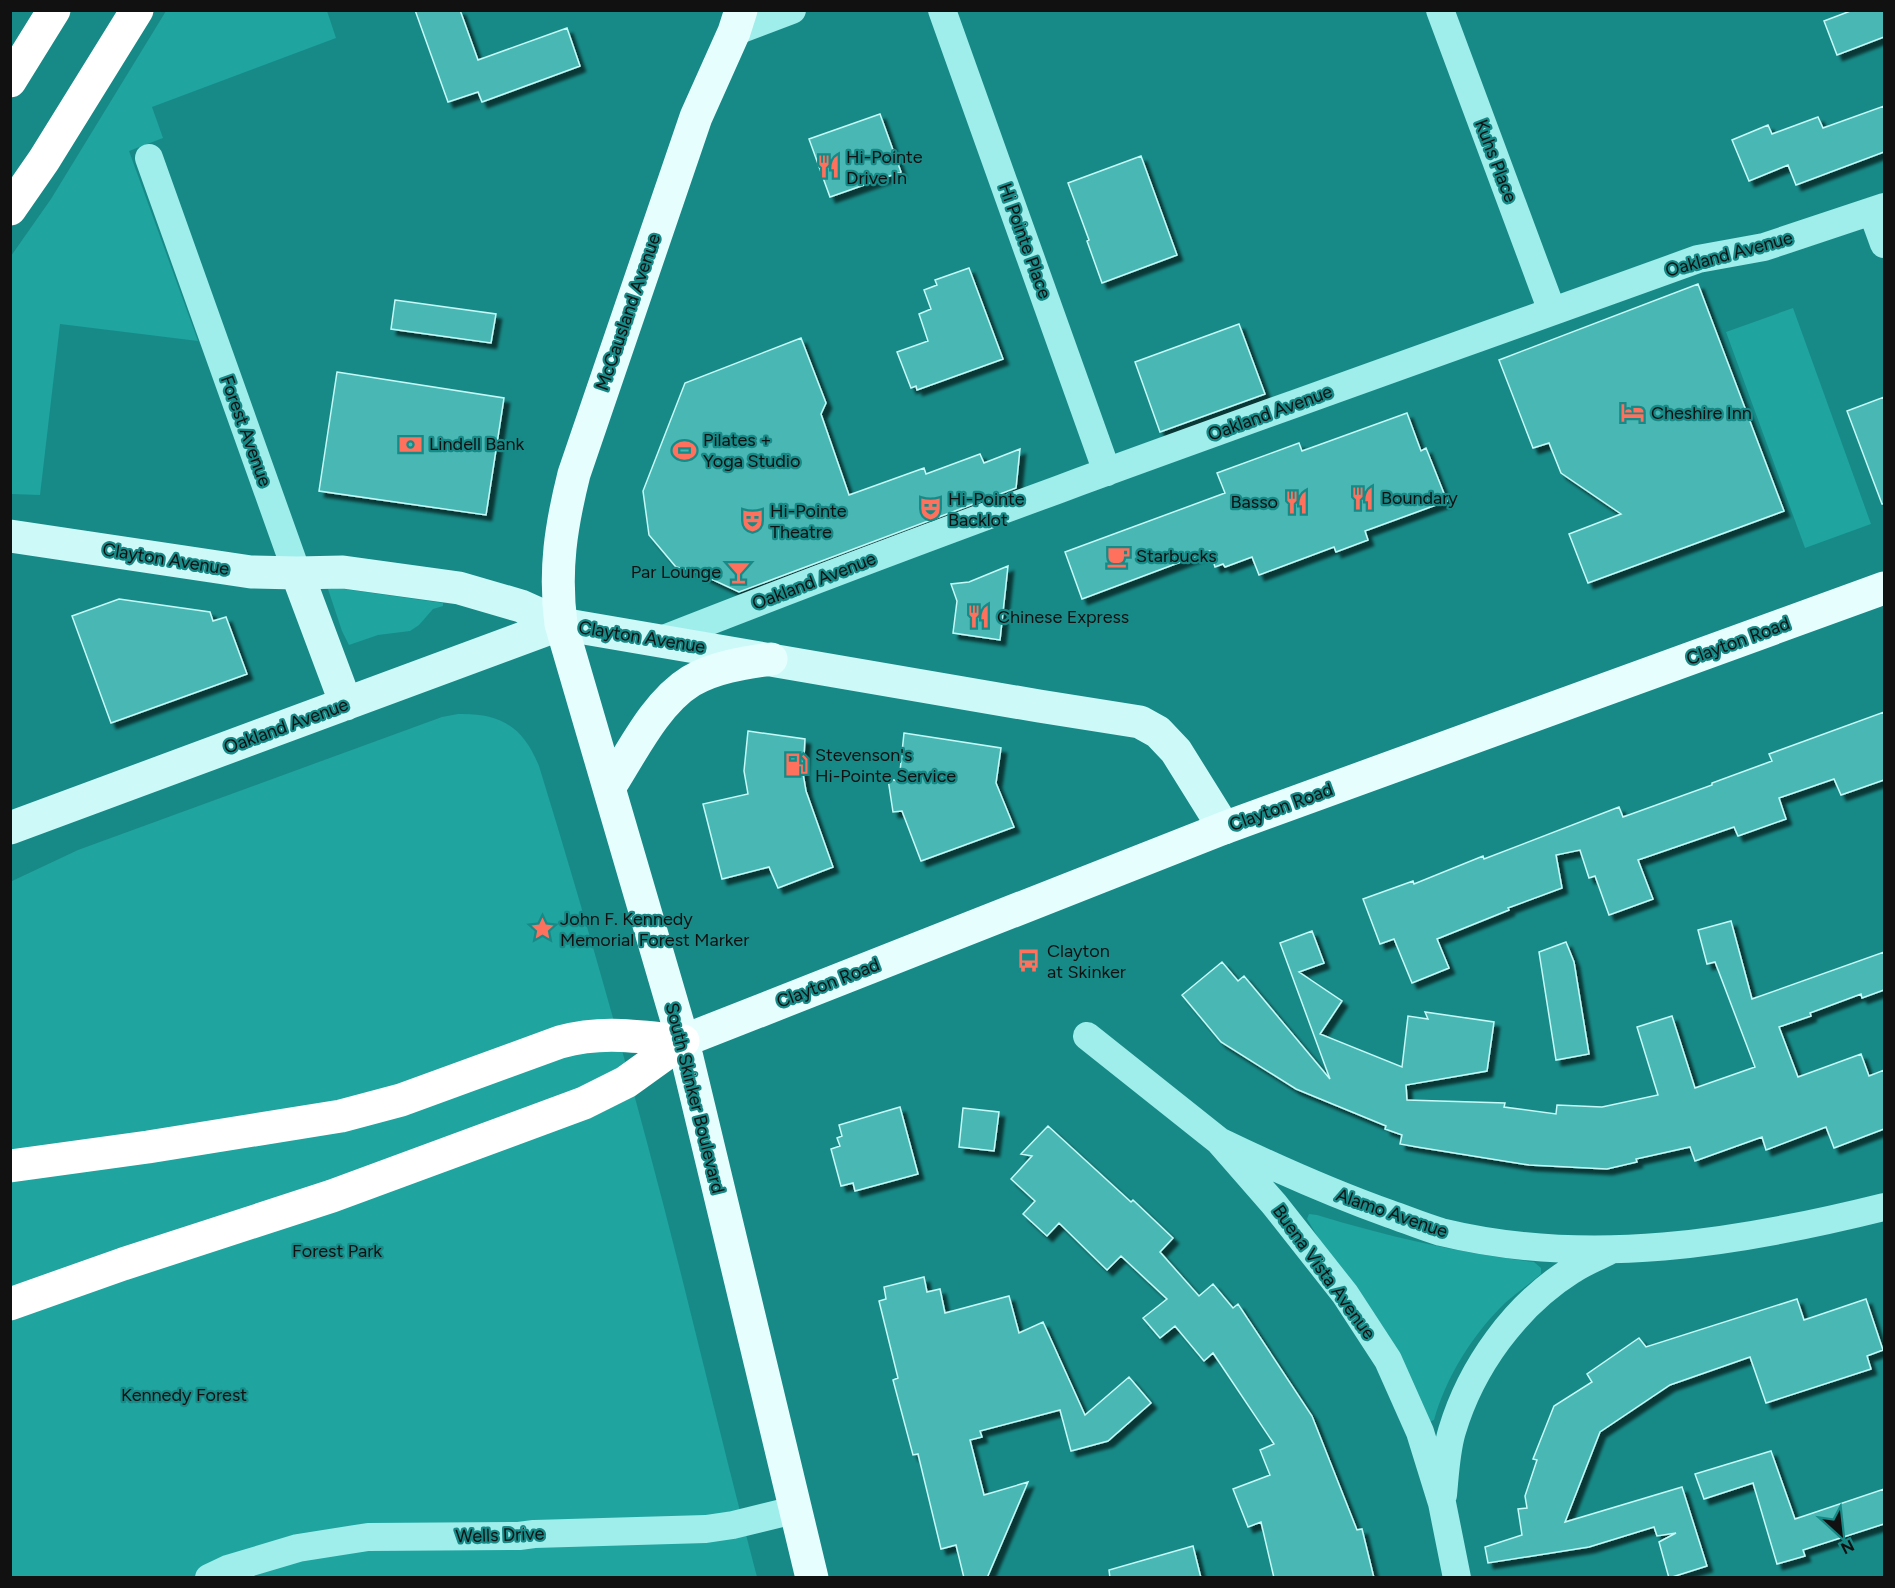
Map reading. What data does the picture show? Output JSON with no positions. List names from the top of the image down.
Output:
{
  "streets": {
    "main road": ["McCausland Avenue", "Clayton Road", "South Skinker Boulevard"],
    "street": [
      "Kuhs Place",
      "Hi Pointe Place",
      "Oakland Avenue",
      "Forest Avenue",
      "Clayton Avenue",
      "Alamo Avenue",
      "Buena Vista Avenue",
      "Wells Drive"
    ]
  },
  "crossings": [
    ["Kuhs Place", "Oakland Avenue"],
    ["Hi Pointe Place", "Oakland Avenue"],
    ["Oakland Avenue", "McCausland Avenue"],
    ["Oakland Avenue", "Forest Avenue"],
    ["Oakland Avenue", "Clayton Avenue"],
    ["Oakland Avenue", "South Skinker Boulevard"],
    ["McCausland Avenue", "Clayton Avenue"],
    ["McCausland Avenue", "South Skinker Boulevard"],
    ["Forest Avenue", "Clayton Avenue"],
    ["Clayton Avenue", "Clayton Road"],
    ["Clayton Avenue", "South Skinker Boulevard"],
    ["Clayton Road", "South Skinker Boulevard"],
    ["South Skinker Boulevard", "Wells Drive"],
    ["Alamo Avenue", "Buena Vista Avenue"]
  ],
  "parks": ["Forest Park", "Kennedy Forest"],
  "places": {
    "restaurant": [
      "Hi-Pointe Drive In",
      "Boundary",
      "Basso",
      "Chinese Express"
    ],
    "hotel": ["Cheshire Inn"],
    "bank": ["Lindell Bank"],
    "sports": ["Pilates + Yoga Studio"],
    "theatre": ["Hi-Pointe Backlot", "Hi-Pointe Theatre"],
    "cafe": ["Starbucks"],
    "bar": ["Par Lounge"],
    "fuel station": ["Stevenson's Hi-Pointe Service"],
    "place": ["John F. Kennedy Memorial Forest Marker"],
    "bus stop": ["Clayton at Skinker"]
  },
  "north": "bottom right"
}
